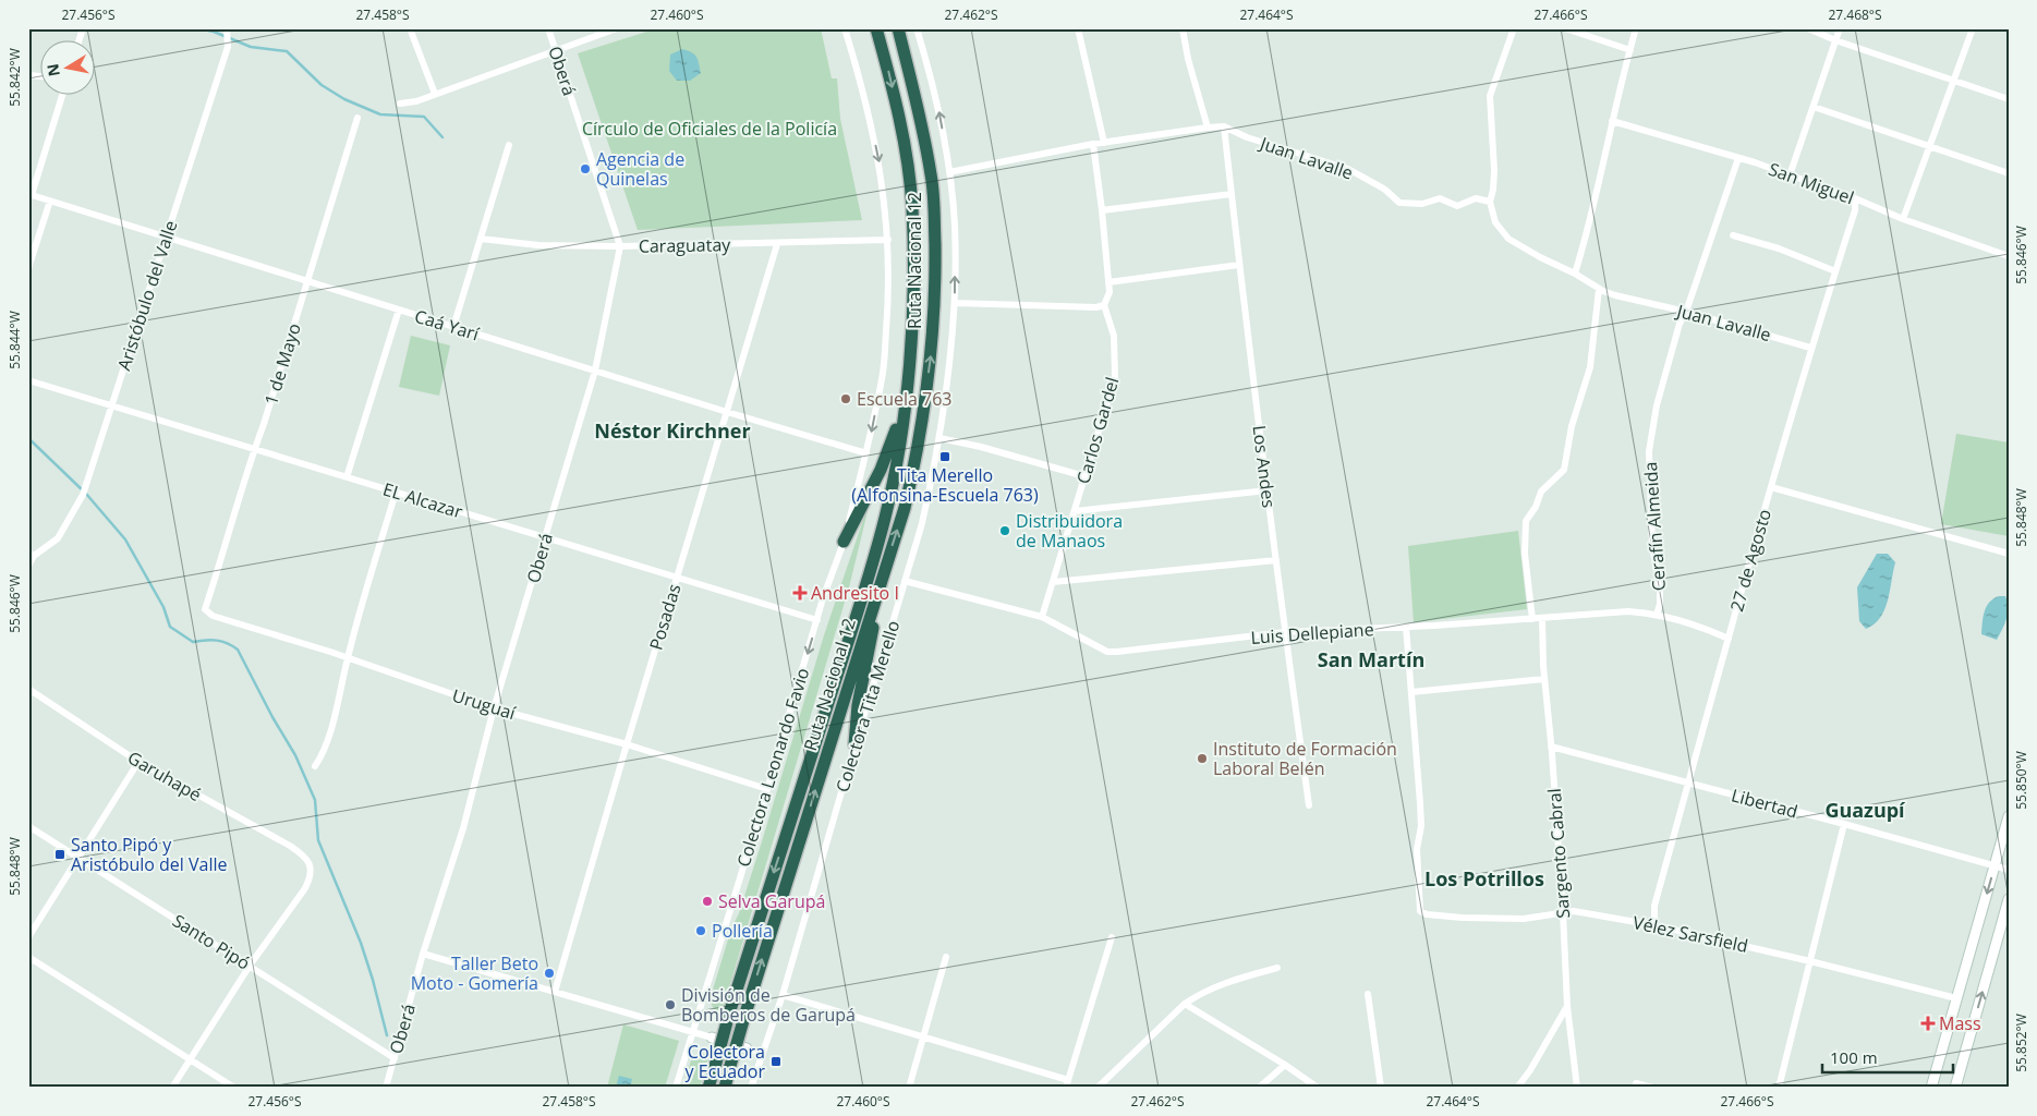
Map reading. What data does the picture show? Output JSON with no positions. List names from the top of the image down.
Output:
{
  "streets": {
    "highway": ["Ruta Nacional 12"],
    "street": [
      "Oberá",
      "Juan Lavalle",
      "San Miguel",
      "Caraguatay",
      "Aristóbulo del Valle",
      "Caá Yarí",
      "1 de Mayo",
      "Carlos Gardel",
      "Los Andes",
      "EL Alcazar",
      "Cerafín Almeida",
      "27 de Agosto",
      "Posadas",
      "Luis Dellepiane",
      "Uruguaí",
      "Colectora Tita Merello",
      "Colectora Leonardo Favio",
      "Garuhapé",
      "Libertad",
      "Sargento Cabral",
      "Vélez Sarsfield",
      "Santo Pipó"
    ]
  },
  "crossings": [
    ["Oberá", "Caraguatay"],
    ["Oberá", "Caá Yarí"],
    ["Oberá", "EL Alcazar"],
    ["Oberá", "Uruguaí"],
    ["Oberá", "Santo Pipó"],
    ["Juan Lavalle", "Carlos Gardel"],
    ["Juan Lavalle", "Los Andes"],
    ["Juan Lavalle", "Cerafín Almeida"],
    ["Juan Lavalle", "27 de Agosto"],
    ["Juan Lavalle", "Colectora Tita Merello"],
    ["San Miguel", "Cerafín Almeida"],
    ["San Miguel", "27 de Agosto"],
    ["Caraguatay", "Posadas"],
    ["Aristóbulo del Valle", "Caá Yarí"],
    ["Aristóbulo del Valle", "EL Alcazar"],
    ["Caá Yarí", "1 de Mayo"],
    ["Caá Yarí", "Posadas"],
    ["Caá Yarí", "Colectora Leonardo Favio"],
    ["1 de Mayo", "EL Alcazar"],
    ["1 de Mayo", "Uruguaí"],
    ["Carlos Gardel", "Luis Dellepiane"],
    ["Los Andes", "Luis Dellepiane"],
    ["EL Alcazar", "Posadas"],
    ["EL Alcazar", "Colectora Leonardo Favio"],
    ["Cerafín Almeida", "Luis Dellepiane"],
    ["27 de Agosto", "Luis Dellepiane"],
    ["27 de Agosto", "Libertad"],
    ["27 de Agosto", "Vélez Sarsfield"],
    ["Posadas", "Uruguaí"],
    ["Luis Dellepiane", "Colectora Tita Merello"],
    ["Luis Dellepiane", "Sargento Cabral"],
    ["Uruguaí", "Colectora Leonardo Favio"],
    ["Garuhapé", "Santo Pipó"],
    ["Libertad", "Sargento Cabral"],
    ["Sargento Cabral", "Vélez Sarsfield"]
  ],
  "districts": [
    "Néstor Kirchner",
    "San Martín",
    "Guazupí",
    "Los Potrillos"
  ],
  "parks": ["Círculo de Oficiales de la Policía"],
  "places": {
    "other": [
      "Agencia de Quinelas",
      "Escuela 763",
      "Distribuidora de Manaos",
      "Instituto de Formación Laboral Belén",
      "Selva Garupá",
      "Pollería",
      "Taller Beto Moto - Gomería",
      "División de Bomberos de Garupá"
    ],
    "transit": ["Tita Merello (Alfonsina-Escuela 763)", "Santo Pipó y Aristóbulo del Valle", "Colectora y Ecuador"],
    "health": ["Andresito I", "Mass"]
  },
  "scale_bar": "100 m",
  "north": "left",
  "coordinates": [
    "27.456°S",
    "27.458°S",
    "27.460°S",
    "27.462°S",
    "27.464°S",
    "27.466°S",
    "27.468°S",
    "55.842°W",
    "55.846°W",
    "55.844°W",
    "55.848°W",
    "55.850°W",
    "55.852°W"
  ]
}
